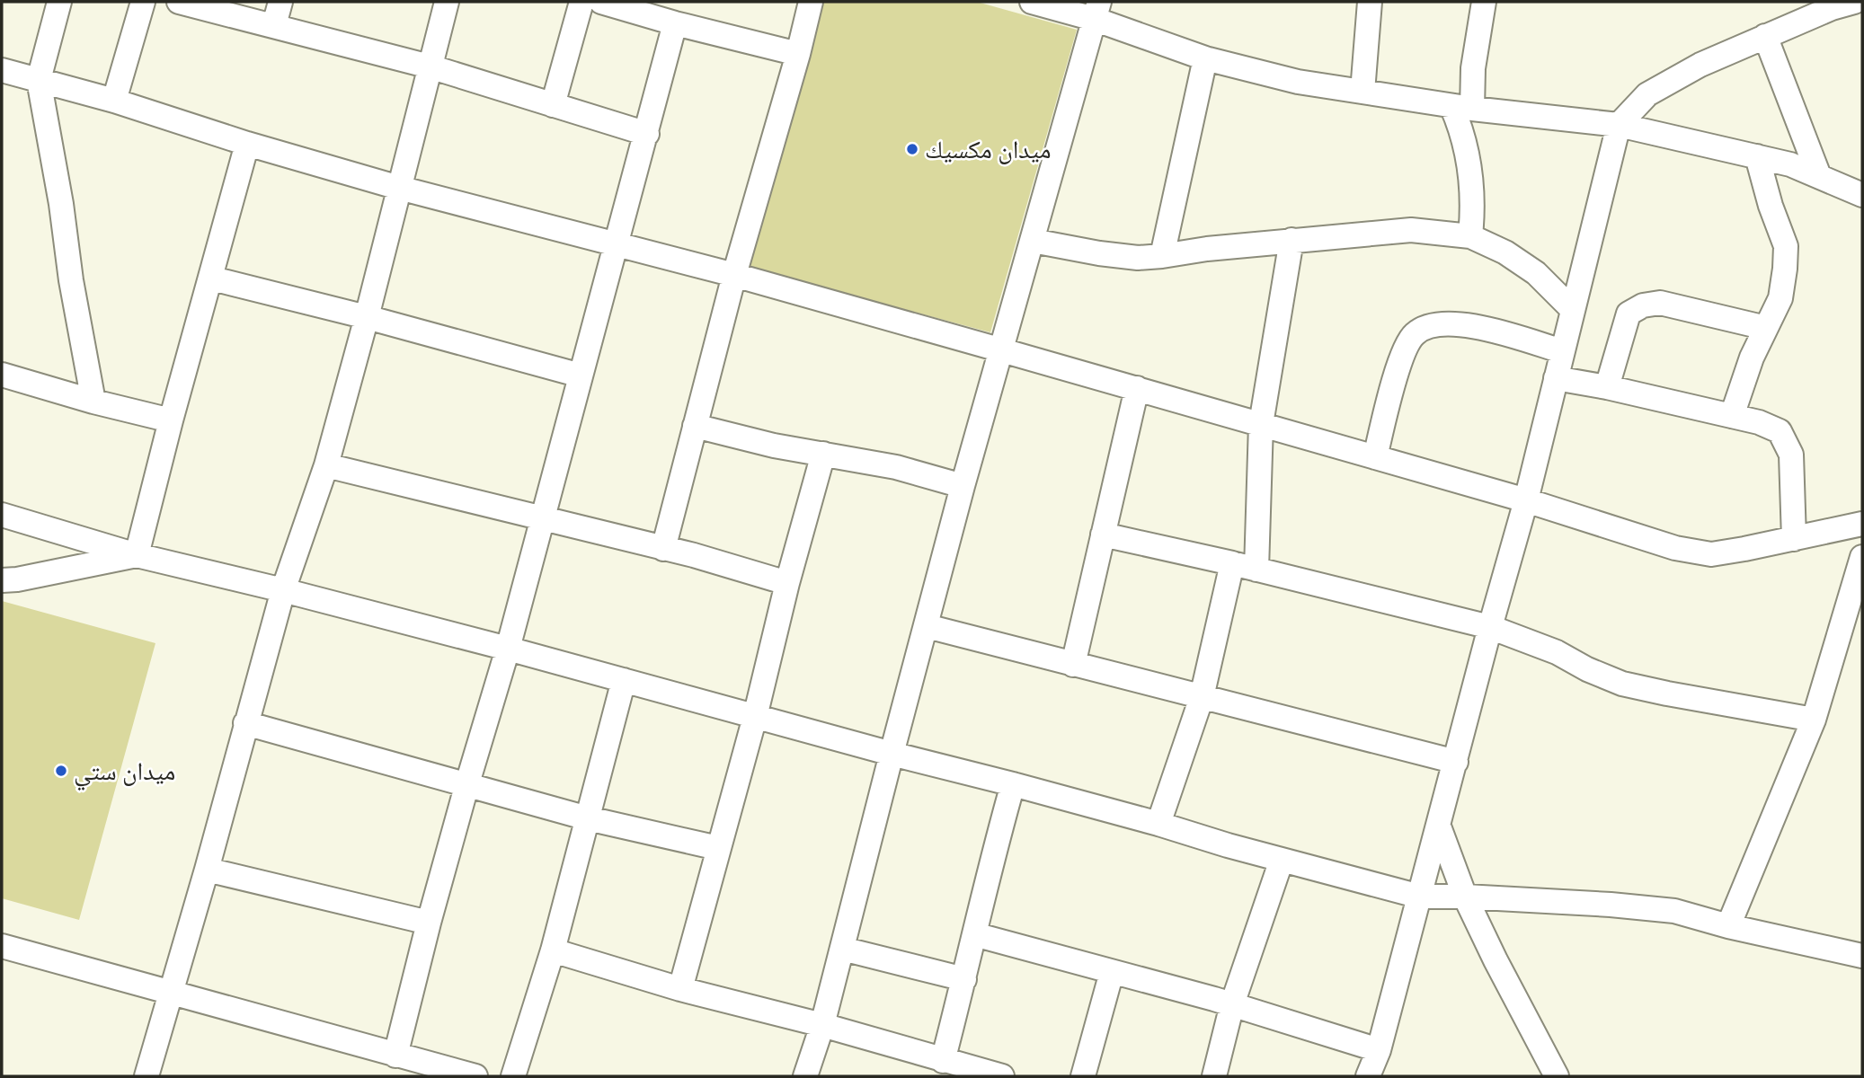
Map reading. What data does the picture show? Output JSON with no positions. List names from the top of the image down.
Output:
{
  "places": ["ميدان مكسيك", "ميدان ستي"]
}
